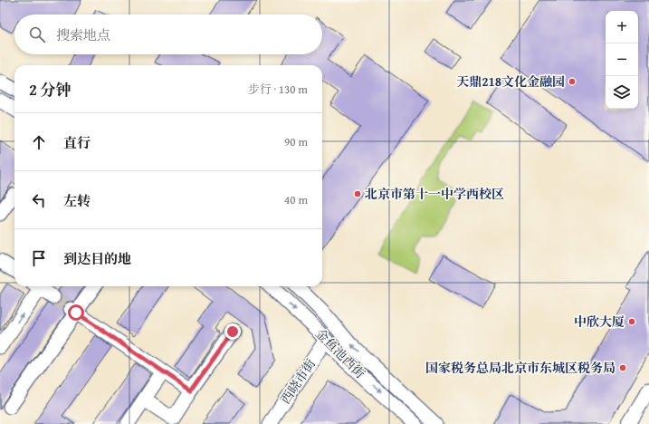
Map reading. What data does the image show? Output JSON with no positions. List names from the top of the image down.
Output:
{
  "streets": {
    "street": ["金鱼池西街", "西晓市街"]
  },
  "crossings": [
    ["金鱼池西街", "西晓市街"]
  ],
  "places": [
    "天鼎218文化金融园",
    "北京市第十一中学西校区",
    "中欣大厦",
    "国家税务总局北京市东城区税务局"
  ],
  "page": {
    "map_buttons": ["+", "−"],
    "search": "搜索地点",
    "heading": ["2 分钟", "步行 · 130 m"],
    "list": [
      ["直行", "90 m"],
      ["左转", "40 m"],
      "到达目的地"
    ]
  }
}
